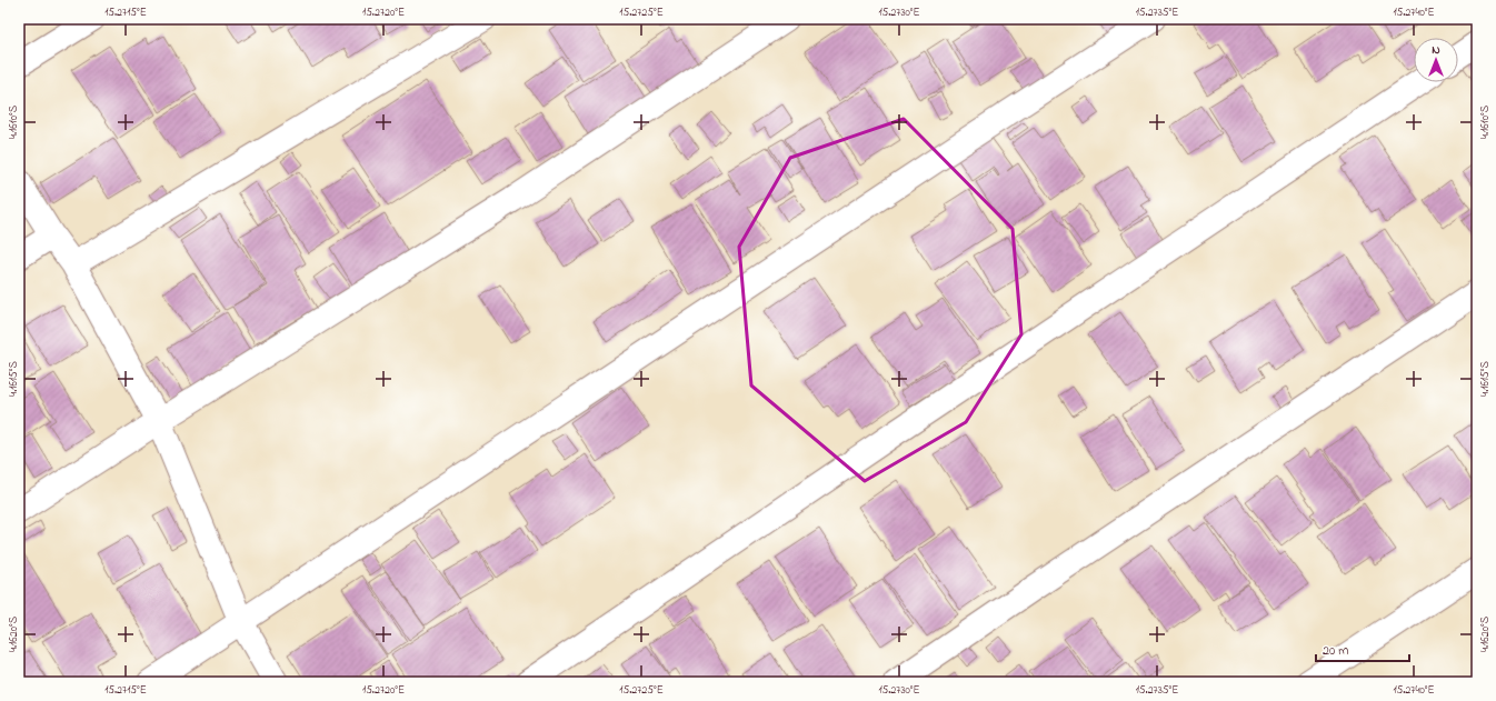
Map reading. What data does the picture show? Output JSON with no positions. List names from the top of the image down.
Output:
{
  "scale_bar": "20 m",
  "north": "top",
  "coordinates": [
    "15.2715°E",
    "15.2720°E",
    "15.2725°E",
    "15.2730°E",
    "15.2735°E",
    "15.2740°E",
    "4.1610°S",
    "4.1615°S",
    "4.1620°S"
  ]
}
